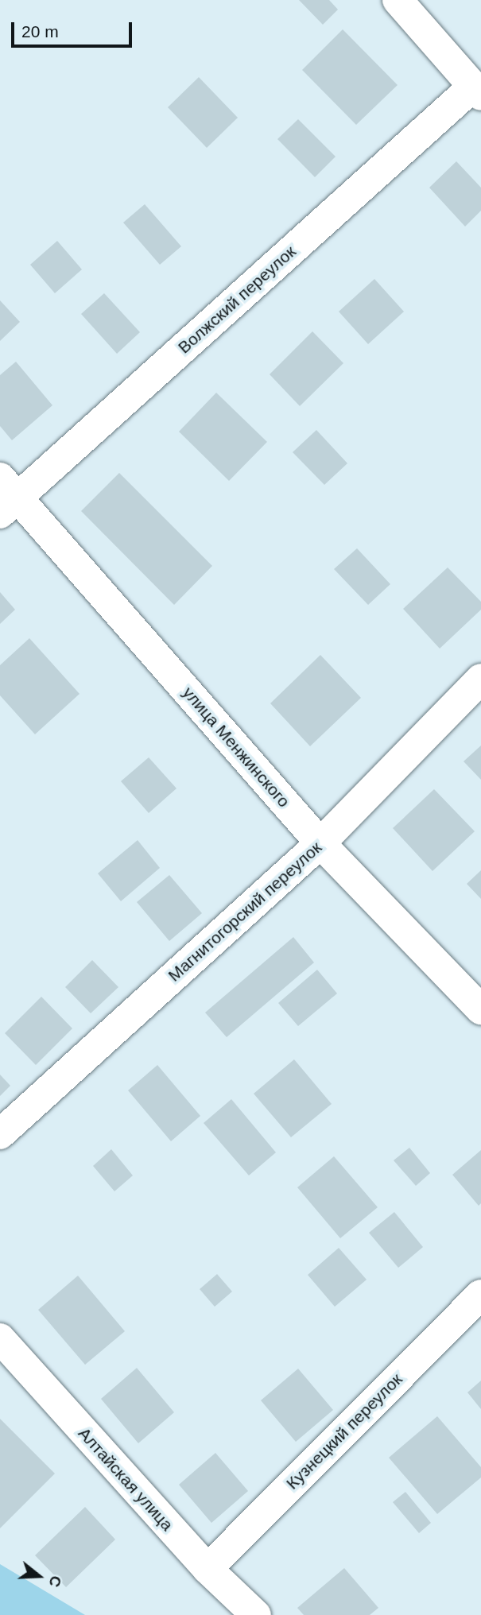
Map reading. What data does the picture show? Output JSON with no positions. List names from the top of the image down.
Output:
{
  "streets": {
    "street": [
      "Волжский переулок",
      "улица Менжинского",
      "Магнитогорский переулок",
      "Кузнецкий переулок",
      "Алтайская улица"
    ]
  },
  "crossings": [
    ["Волжский переулок", "улица Менжинского"],
    ["улица Менжинского", "Магнитогорский переулок"],
    ["Кузнецкий переулок", "Алтайская улица"]
  ],
  "scale_bar": "20 m",
  "north": "right"
}
